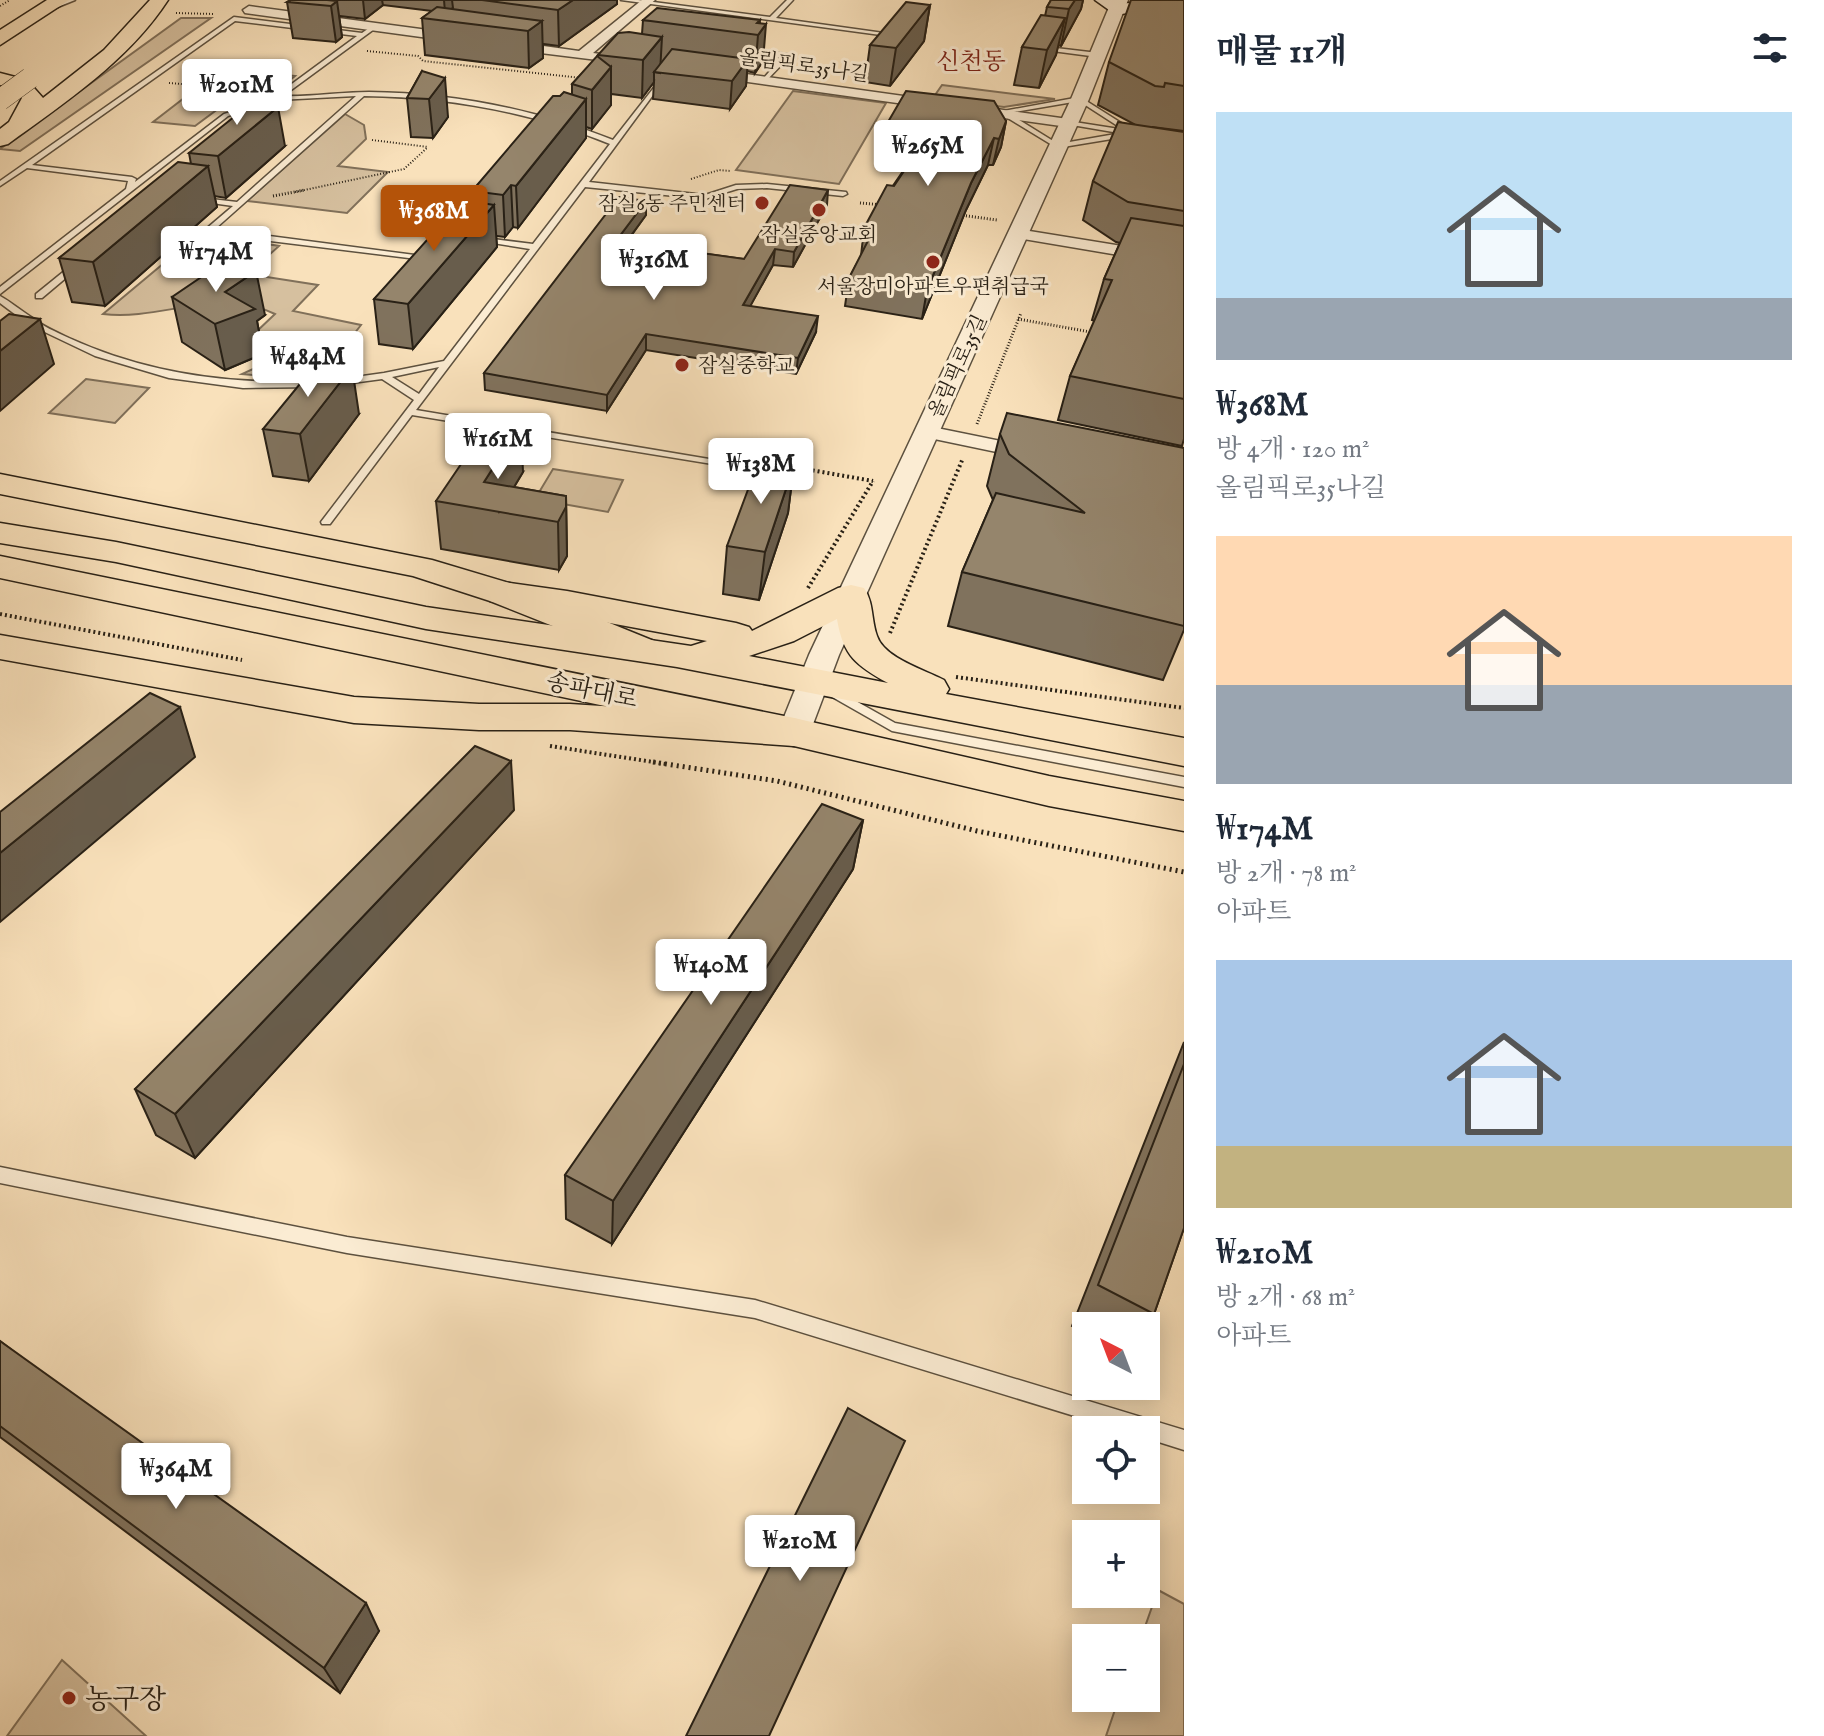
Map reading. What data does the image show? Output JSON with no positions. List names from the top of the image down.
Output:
{
  "streets": {
    "main road": ["송파대로"],
    "street": ["올림픽로35나길", "올림픽로35길"]
  },
  "crossings": [
    ["올림픽로35나길", "올림픽로35길"],
    ["올림픽로35길", "송파대로"]
  ],
  "districts": ["신천동"],
  "places": [
    "잠실6동 주민센터",
    "잠실중앙교회",
    "서울장미아파트우편취급국",
    "잠실중학교",
    "농구장"
  ],
  "north": "top left",
  "page": {
    "heading": "매물 11개",
    "price": [
      "₩201M",
      "₩265M",
      "₩368M",
      "₩174M",
      "₩316M",
      "₩484M",
      "₩161M",
      "₩138M",
      "₩140M",
      "₩364M",
      "₩210M"
    ],
    "list": [
      {
        "name": "₩368M",
        "note": "방 4개 · 120 m² · 올림픽로35나길"
      },
      {
        "name": "₩174M",
        "note": "방 2개 · 78 m² · 아파트"
      },
      {
        "name": "₩210M",
        "note": "방 2개 · 68 m² · 아파트"
      }
    ],
    "map_buttons": ["+", "−"]
  }
}
